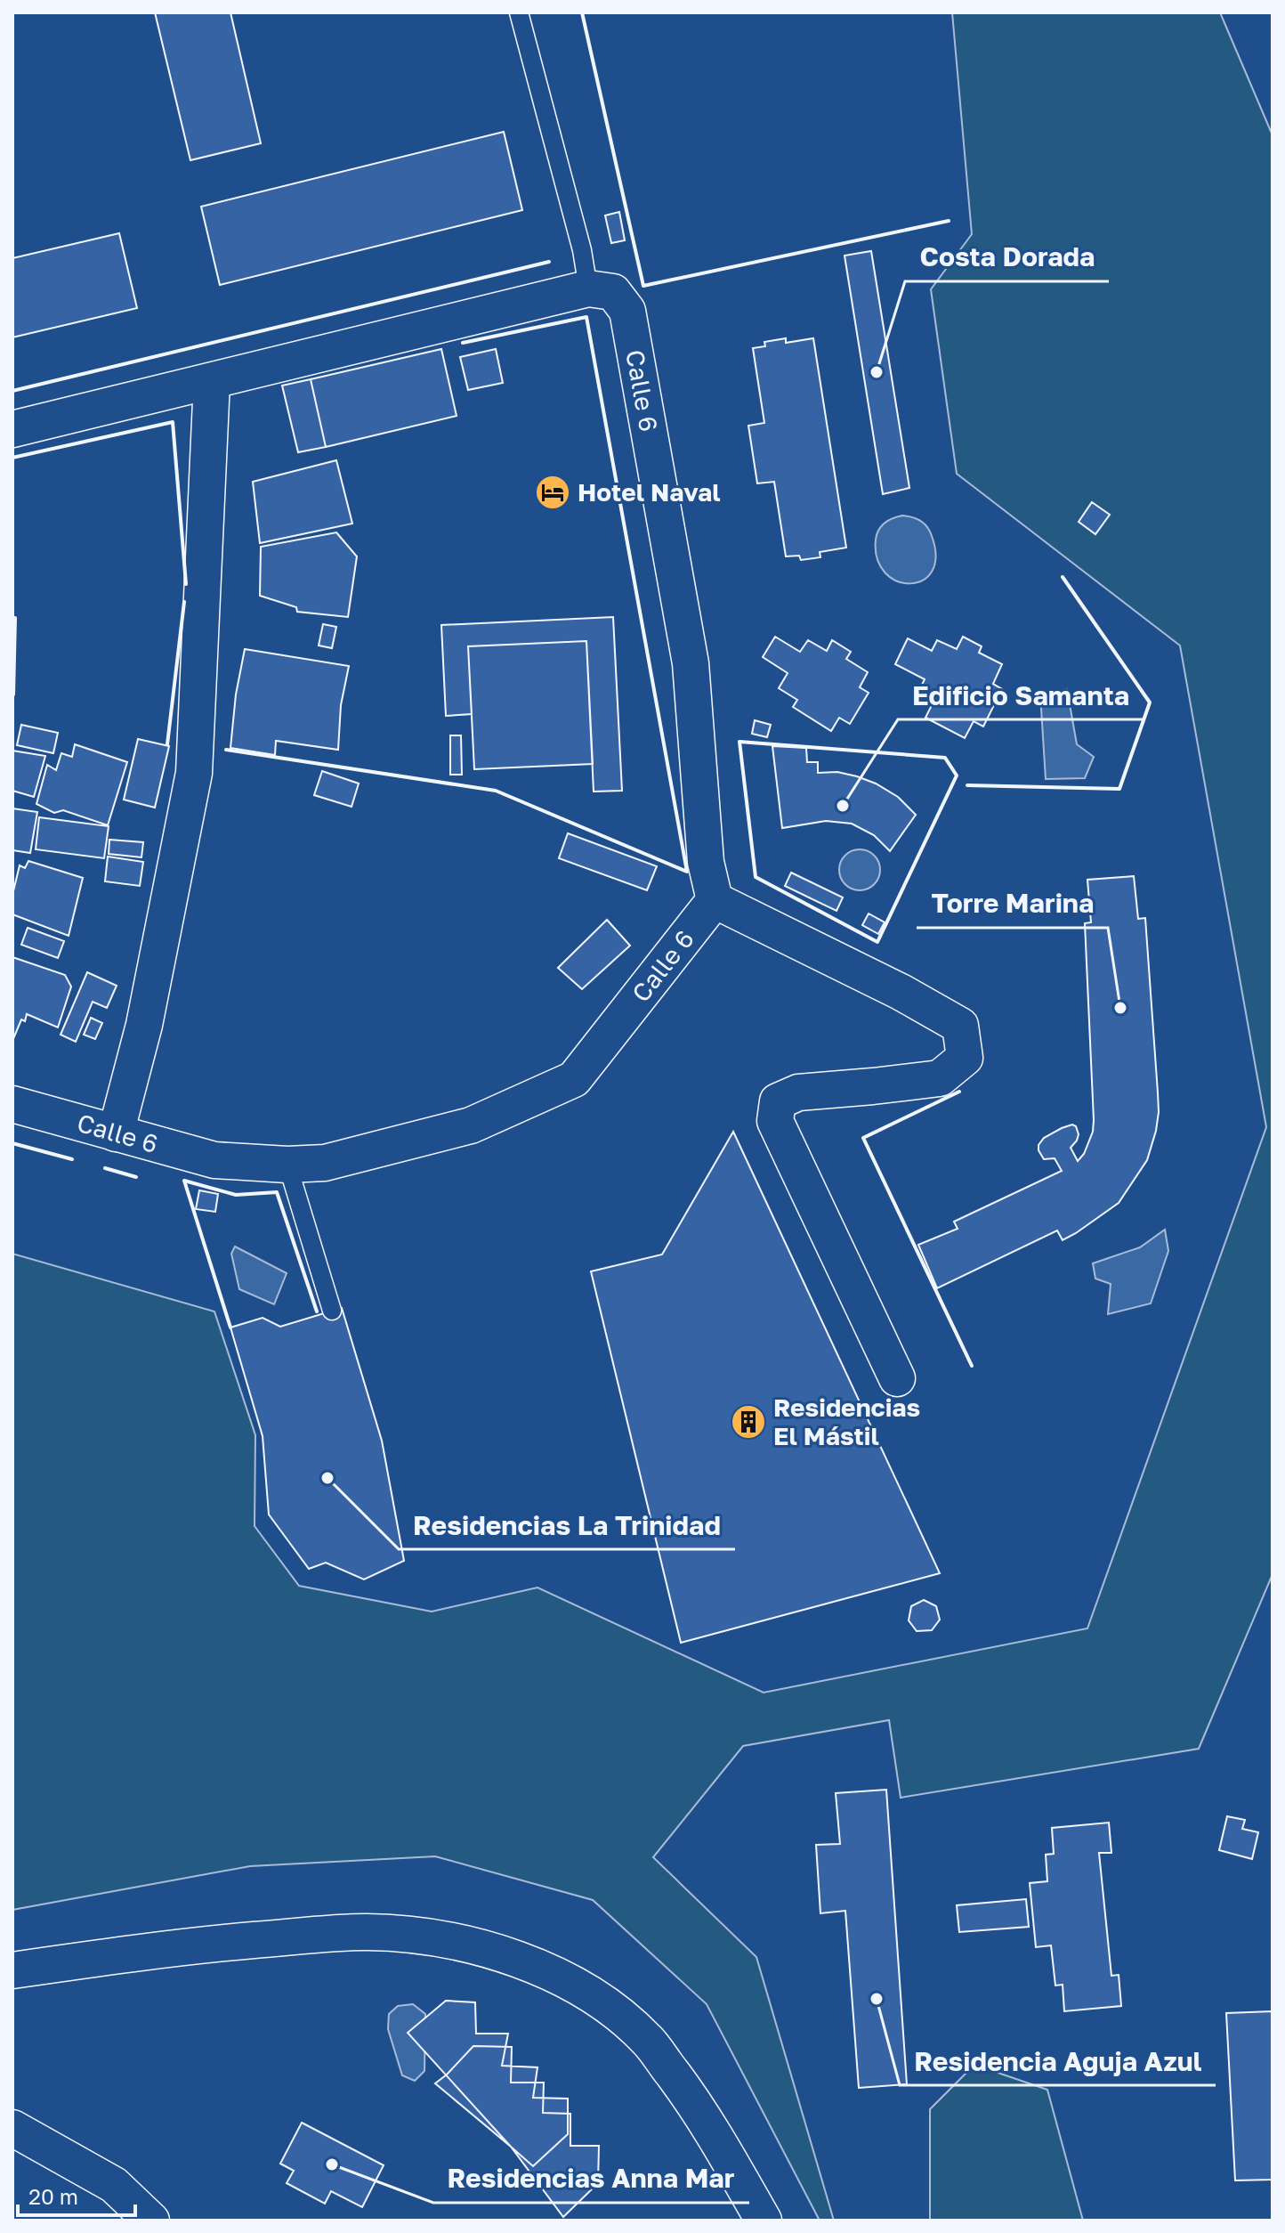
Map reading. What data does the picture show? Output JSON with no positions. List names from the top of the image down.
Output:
{
  "streets": {
    "street": ["Calle 6"]
  },
  "places": {
    "other": [
      "Costa Dorada",
      "Edificio Samanta",
      "Torre Marina",
      "Residencias La Trinidad",
      "Residencia Aguja Azul",
      "Residencias Anna Mar"
    ],
    "hotel": ["Hotel Naval"],
    "building": ["Residencias El Mástil"]
  },
  "scale_bar": "20 m"
}
